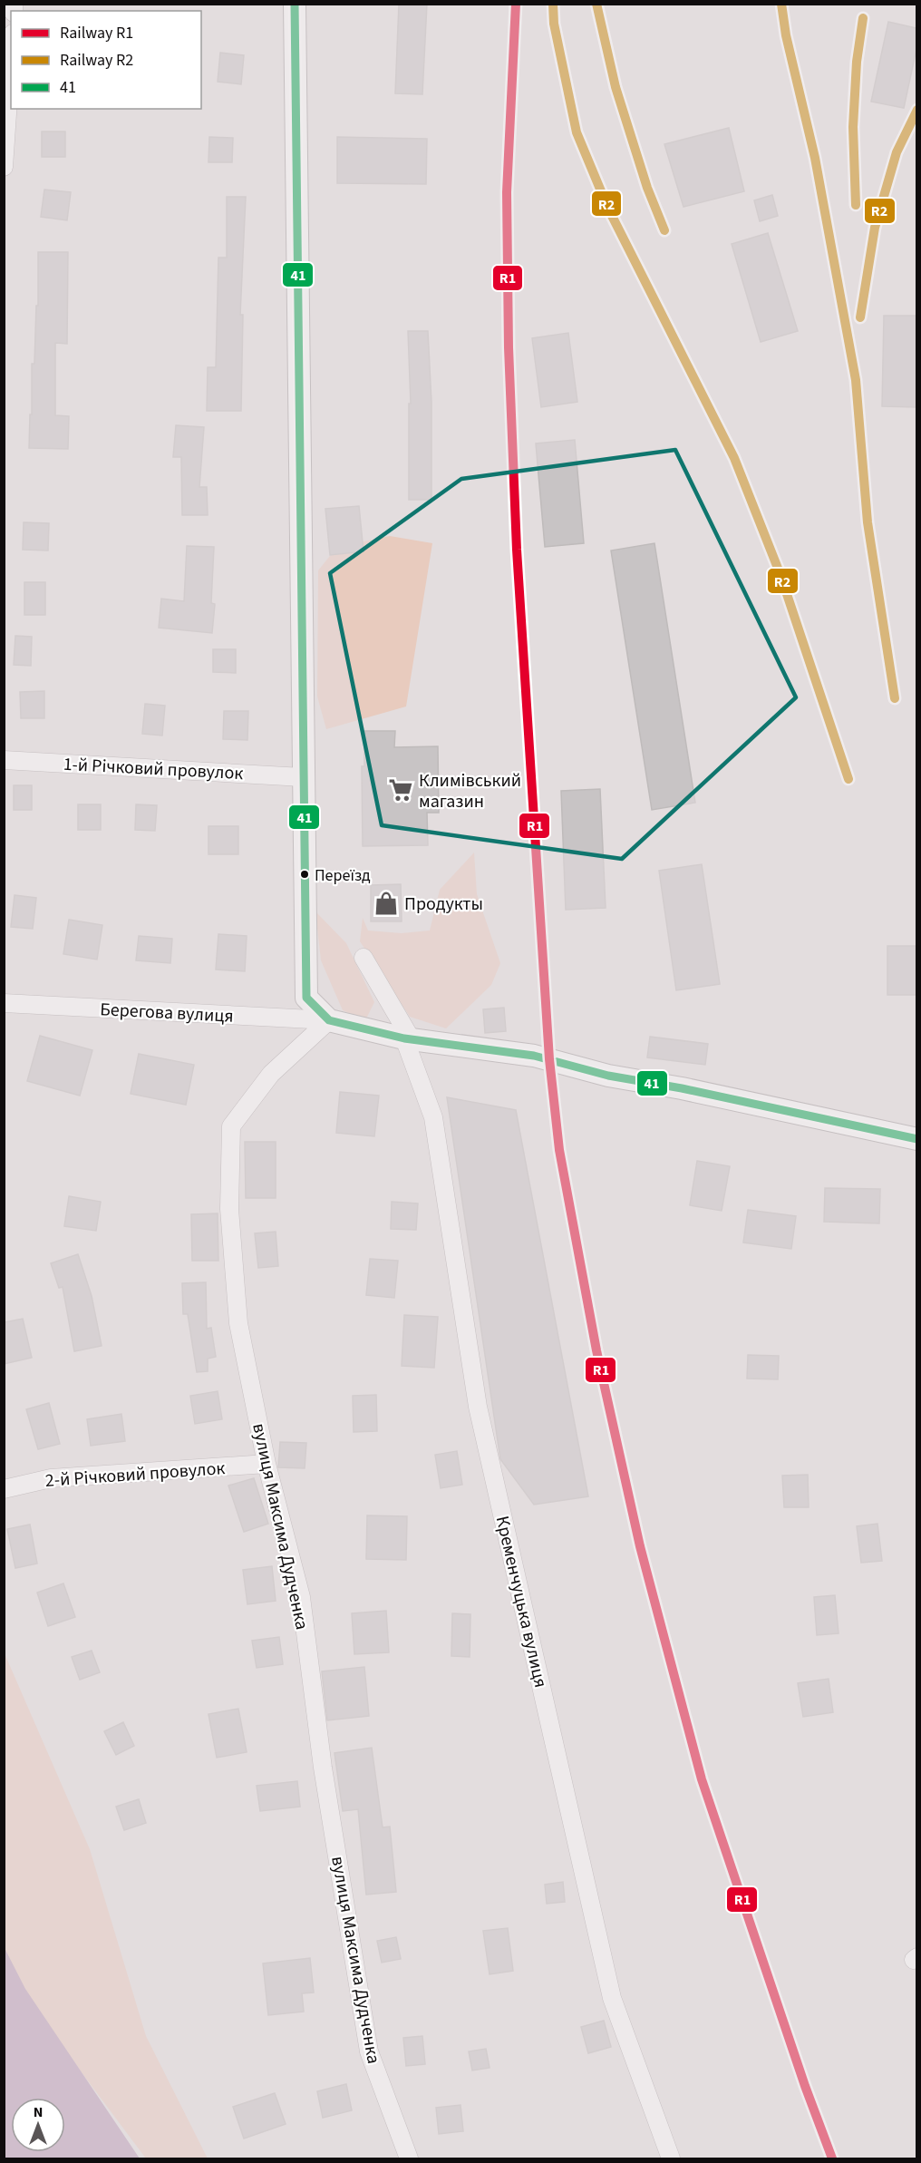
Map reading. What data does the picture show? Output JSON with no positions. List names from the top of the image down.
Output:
{
  "streets": {
    "street": [
      "1-й Річковий провулок",
      "Берегова вулиця",
      "2-й Річковий провулок",
      "вулиця Максима Дудченка",
      "Кременчуцька вулиця"
    ]
  },
  "crossings": [
    ["Берегова вулиця", "вулиця Максима Дудченка"],
    ["2-й Річковий провулок", "вулиця Максима Дудченка"]
  ],
  "places": {
    "supermarket": ["Климівський магазин"],
    "other": ["Переїзд"],
    "shop": ["Продукты"]
  },
  "lines": ["rail line R1", "rail line R2", "transit line 41"],
  "legend": ["Railway R1", "Railway R2", "41"],
  "north": "top"
}
